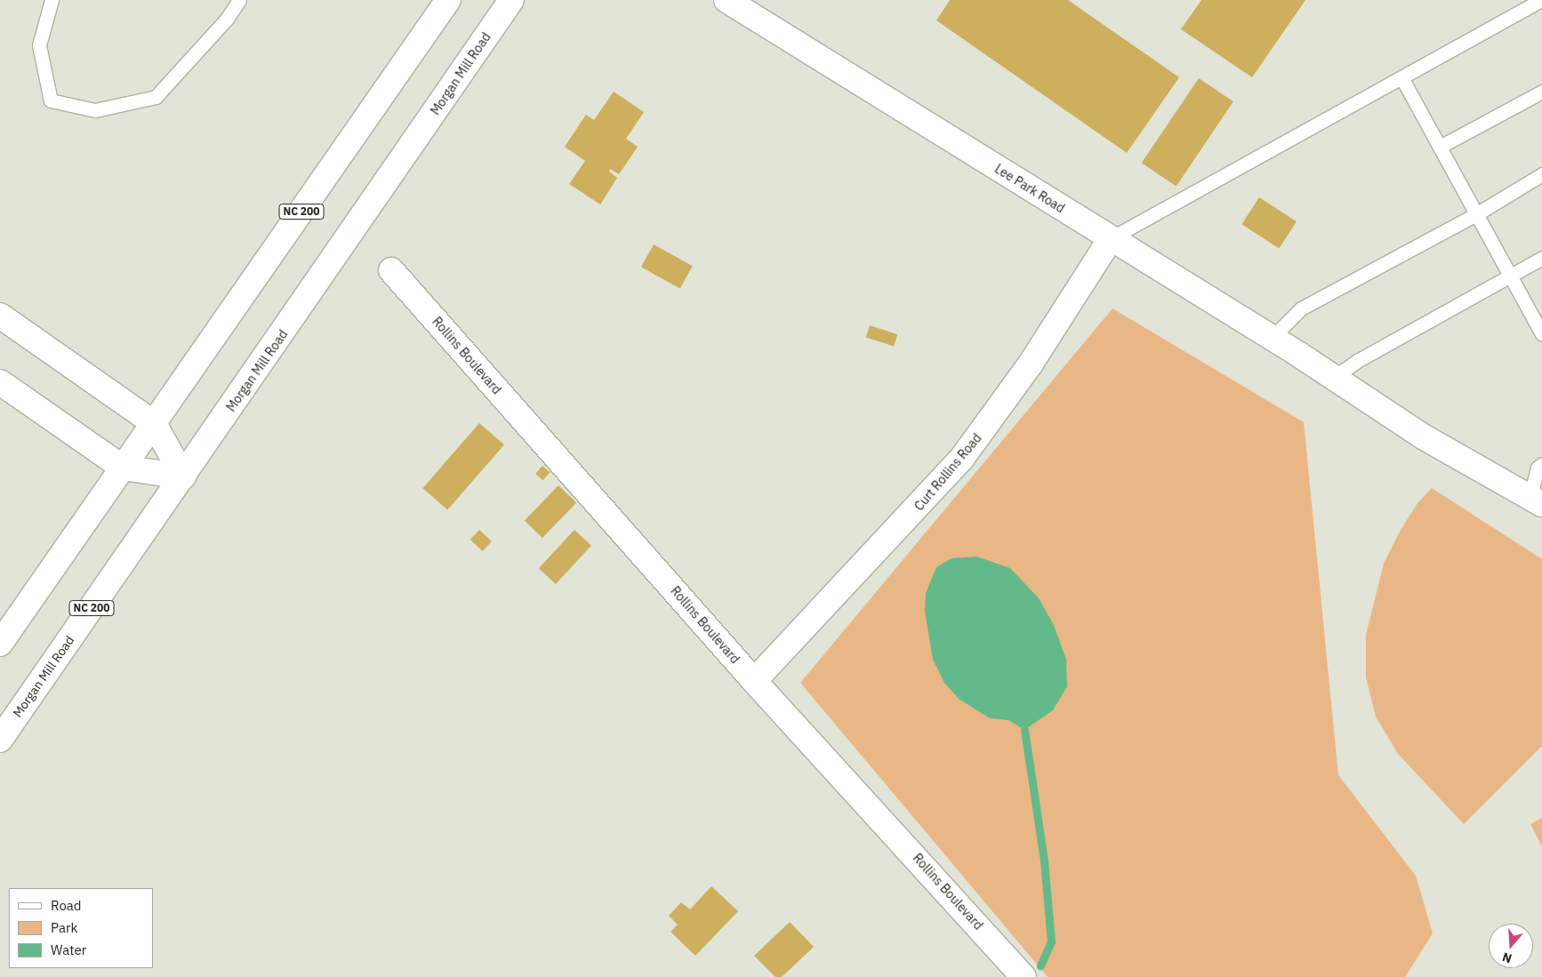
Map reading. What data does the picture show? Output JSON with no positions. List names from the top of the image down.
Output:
{
  "streets": {
    "main road": [
      "Morgan Mill Road",
      "Lee Park Road",
      "NC 200",
      "Rollins Boulevard",
      "Curt Rollins Road"
    ]
  },
  "crossings": [
    ["Lee Park Road", "Curt Rollins Road"],
    ["Rollins Boulevard", "Curt Rollins Road"]
  ],
  "legend": ["Road", "Park", "Water"],
  "north": "bottom"
}
